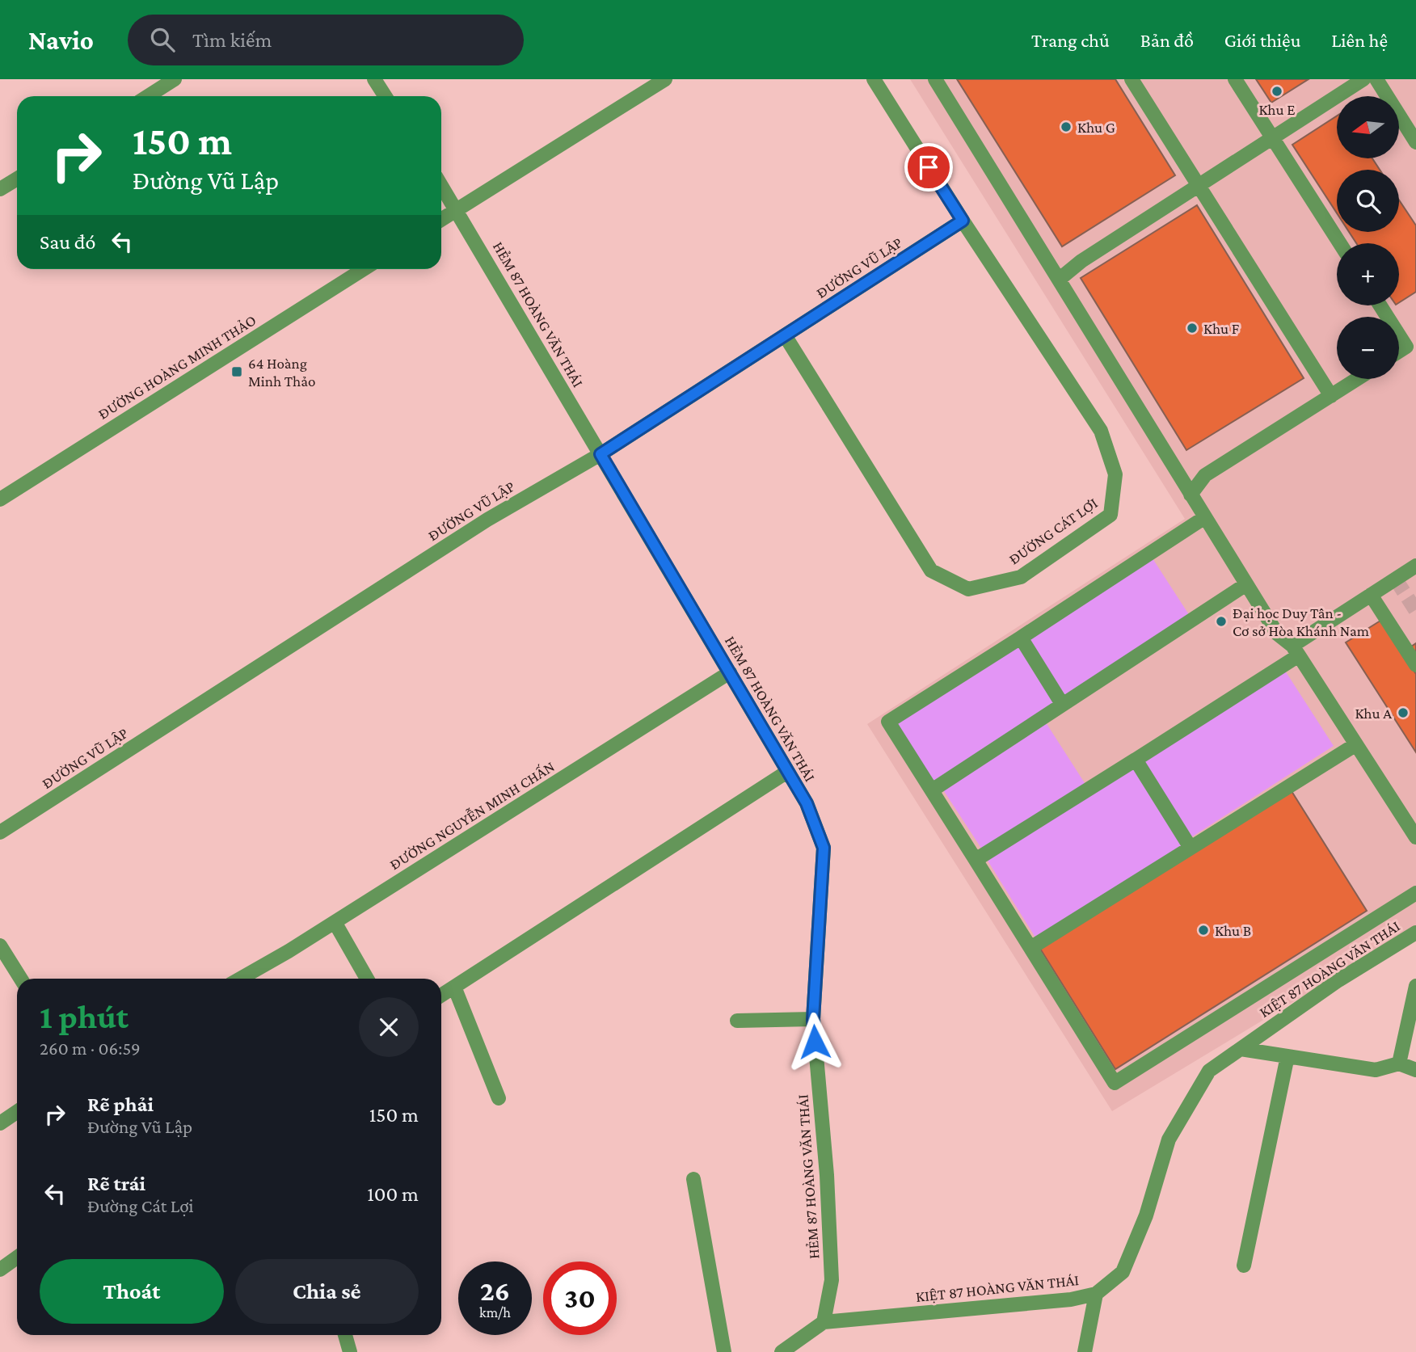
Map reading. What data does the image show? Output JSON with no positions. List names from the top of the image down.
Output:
{
  "streets": {
    "street": [
      "ĐƯỜNG VŨ LẬP",
      "HẺM 87 HOÀNG VĂN THÁI",
      "ĐƯỜNG HOÀNG MINH THẢO",
      "ĐƯỜNG CÁT LỢI",
      "ĐƯỜNG NGUYỄN MINH CHẤN",
      "KIỆT 87 HOÀNG VĂN THÁI"
    ]
  },
  "crossings": [
    ["ĐƯỜNG VŨ LẬP", "HẺM 87 HOÀNG VĂN THÁI"],
    ["ĐƯỜNG VŨ LẬP", "ĐƯỜNG CÁT LỢI"],
    ["HẺM 87 HOÀNG VĂN THÁI", "ĐƯỜNG NGUYỄN MINH CHẤN"],
    ["HẺM 87 HOÀNG VĂN THÁI", "KIỆT 87 HOÀNG VĂN THÁI"]
  ],
  "places": {
    "other": [
      "Khu E",
      "Khu G",
      "Khu F",
      "Đại học Duy Tân - Cơ sở Hòa Khánh Nam",
      "Khu A",
      "Khu B"
    ],
    "transit": ["64 Hoàng Minh Thảo"]
  },
  "north": "left",
  "page": {
    "header": "Navio",
    "search": "Tìm kiếm",
    "nav": [
      "Trang chủ",
      "Bản đồ",
      "Giới thiệu",
      "Liên hệ"
    ],
    "map_buttons": ["+", "−"],
    "turn": ["150 m", "Đường Vũ Lập"],
    "then": "Sau đó",
    "heading": ["1 phút", "260 m · 06:59"],
    "list": [
      {
        "name": "Rẽ phải",
        "note": "Đường Vũ Lập",
        "value": "150 m"
      },
      {
        "name": "Rẽ trái",
        "note": "Đường Cát Lợi",
        "value": "100 m"
      }
    ],
    "buttons": ["Thoát", "Chia sẻ"],
    "speed": "26 km/h",
    "limit": "30"
  }
}
